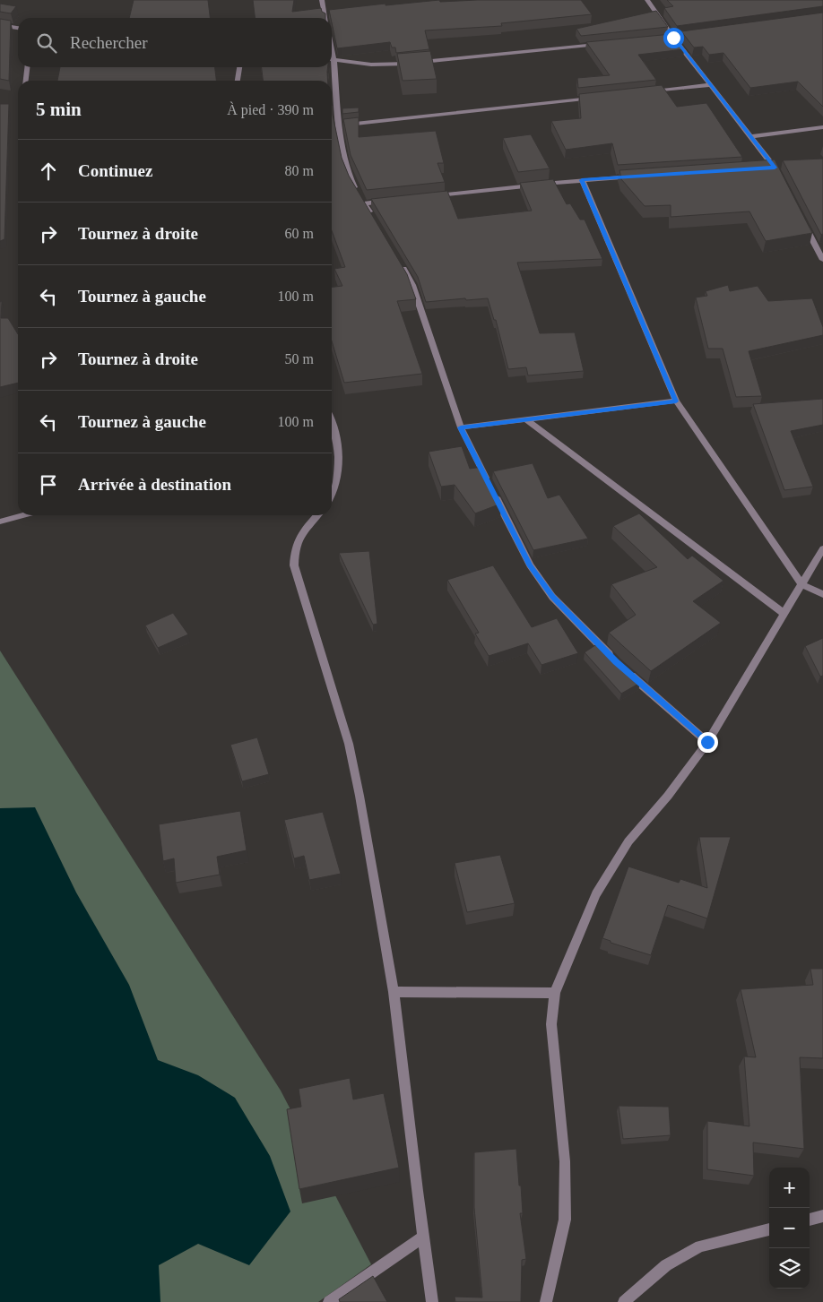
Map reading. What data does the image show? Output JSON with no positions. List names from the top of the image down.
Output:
{
  "page": {
    "search": "Rechercher",
    "heading": ["5 min", "À pied · 390 m"],
    "list": [
      ["Continuez", "80 m"],
      ["Tournez à droite", "60 m"],
      ["Tournez à gauche", "100 m"],
      ["Tournez à droite", "50 m"],
      ["Tournez à gauche", "100 m"],
      "Arrivée à destination"
    ],
    "map_buttons": ["+", "−"]
  }
}
